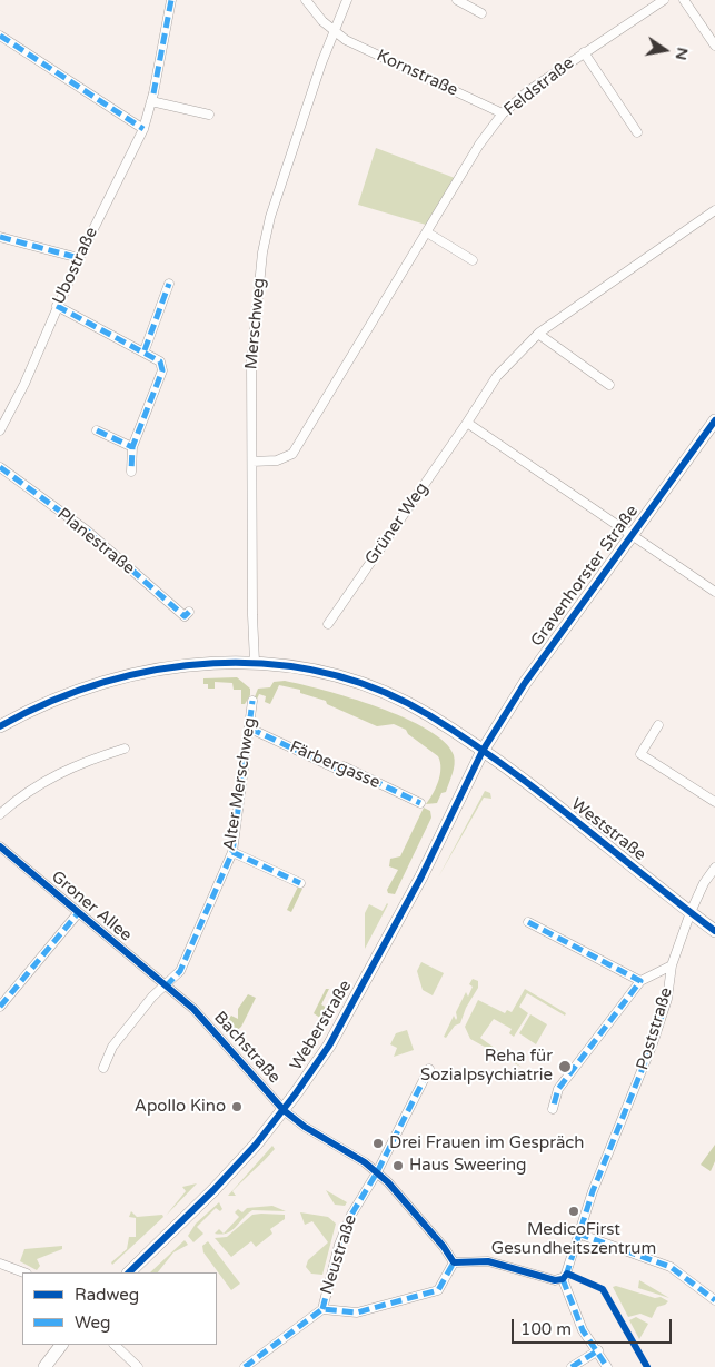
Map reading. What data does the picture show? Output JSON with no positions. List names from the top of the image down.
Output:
{
  "streets": {
    "main road": ["Gravenhorster Straße", "Weststraße", "Weberstraße"],
    "street": [
      "Kornstraße",
      "Feldstraße",
      "Ubostraße",
      "Merschweg",
      "Grüner Weg",
      "Planestraße",
      "Färbergasse",
      "Alter Merschweg",
      "Groner Allee",
      "Poststraße",
      "Bachstraße",
      "Neustraße"
    ]
  },
  "crossings": [
    ["Kornstraße", "Feldstraße"],
    ["Kornstraße", "Merschweg"],
    ["Feldstraße", "Merschweg"],
    ["Merschweg", "Weststraße"],
    ["Gravenhorster Straße", "Weststraße"],
    ["Gravenhorster Straße", "Weberstraße"],
    ["Färbergasse", "Alter Merschweg"],
    ["Alter Merschweg", "Groner Allee"],
    ["Alter Merschweg", "Bachstraße"],
    ["Weststraße", "Weberstraße"],
    ["Weststraße", "Poststraße"],
    ["Groner Allee", "Bachstraße"],
    ["Weberstraße", "Bachstraße"],
    ["Bachstraße", "Neustraße"]
  ],
  "places": [
    "Reha für Sozialpsychiatrie",
    "Apollo Kino",
    "Drei Frauen im Gespräch",
    "Haus Sweering",
    "MedicoFirst Gesundheitszentrum"
  ],
  "legend": ["Radweg", "Weg"],
  "scale_bar": "100 m",
  "north": "right"
}
